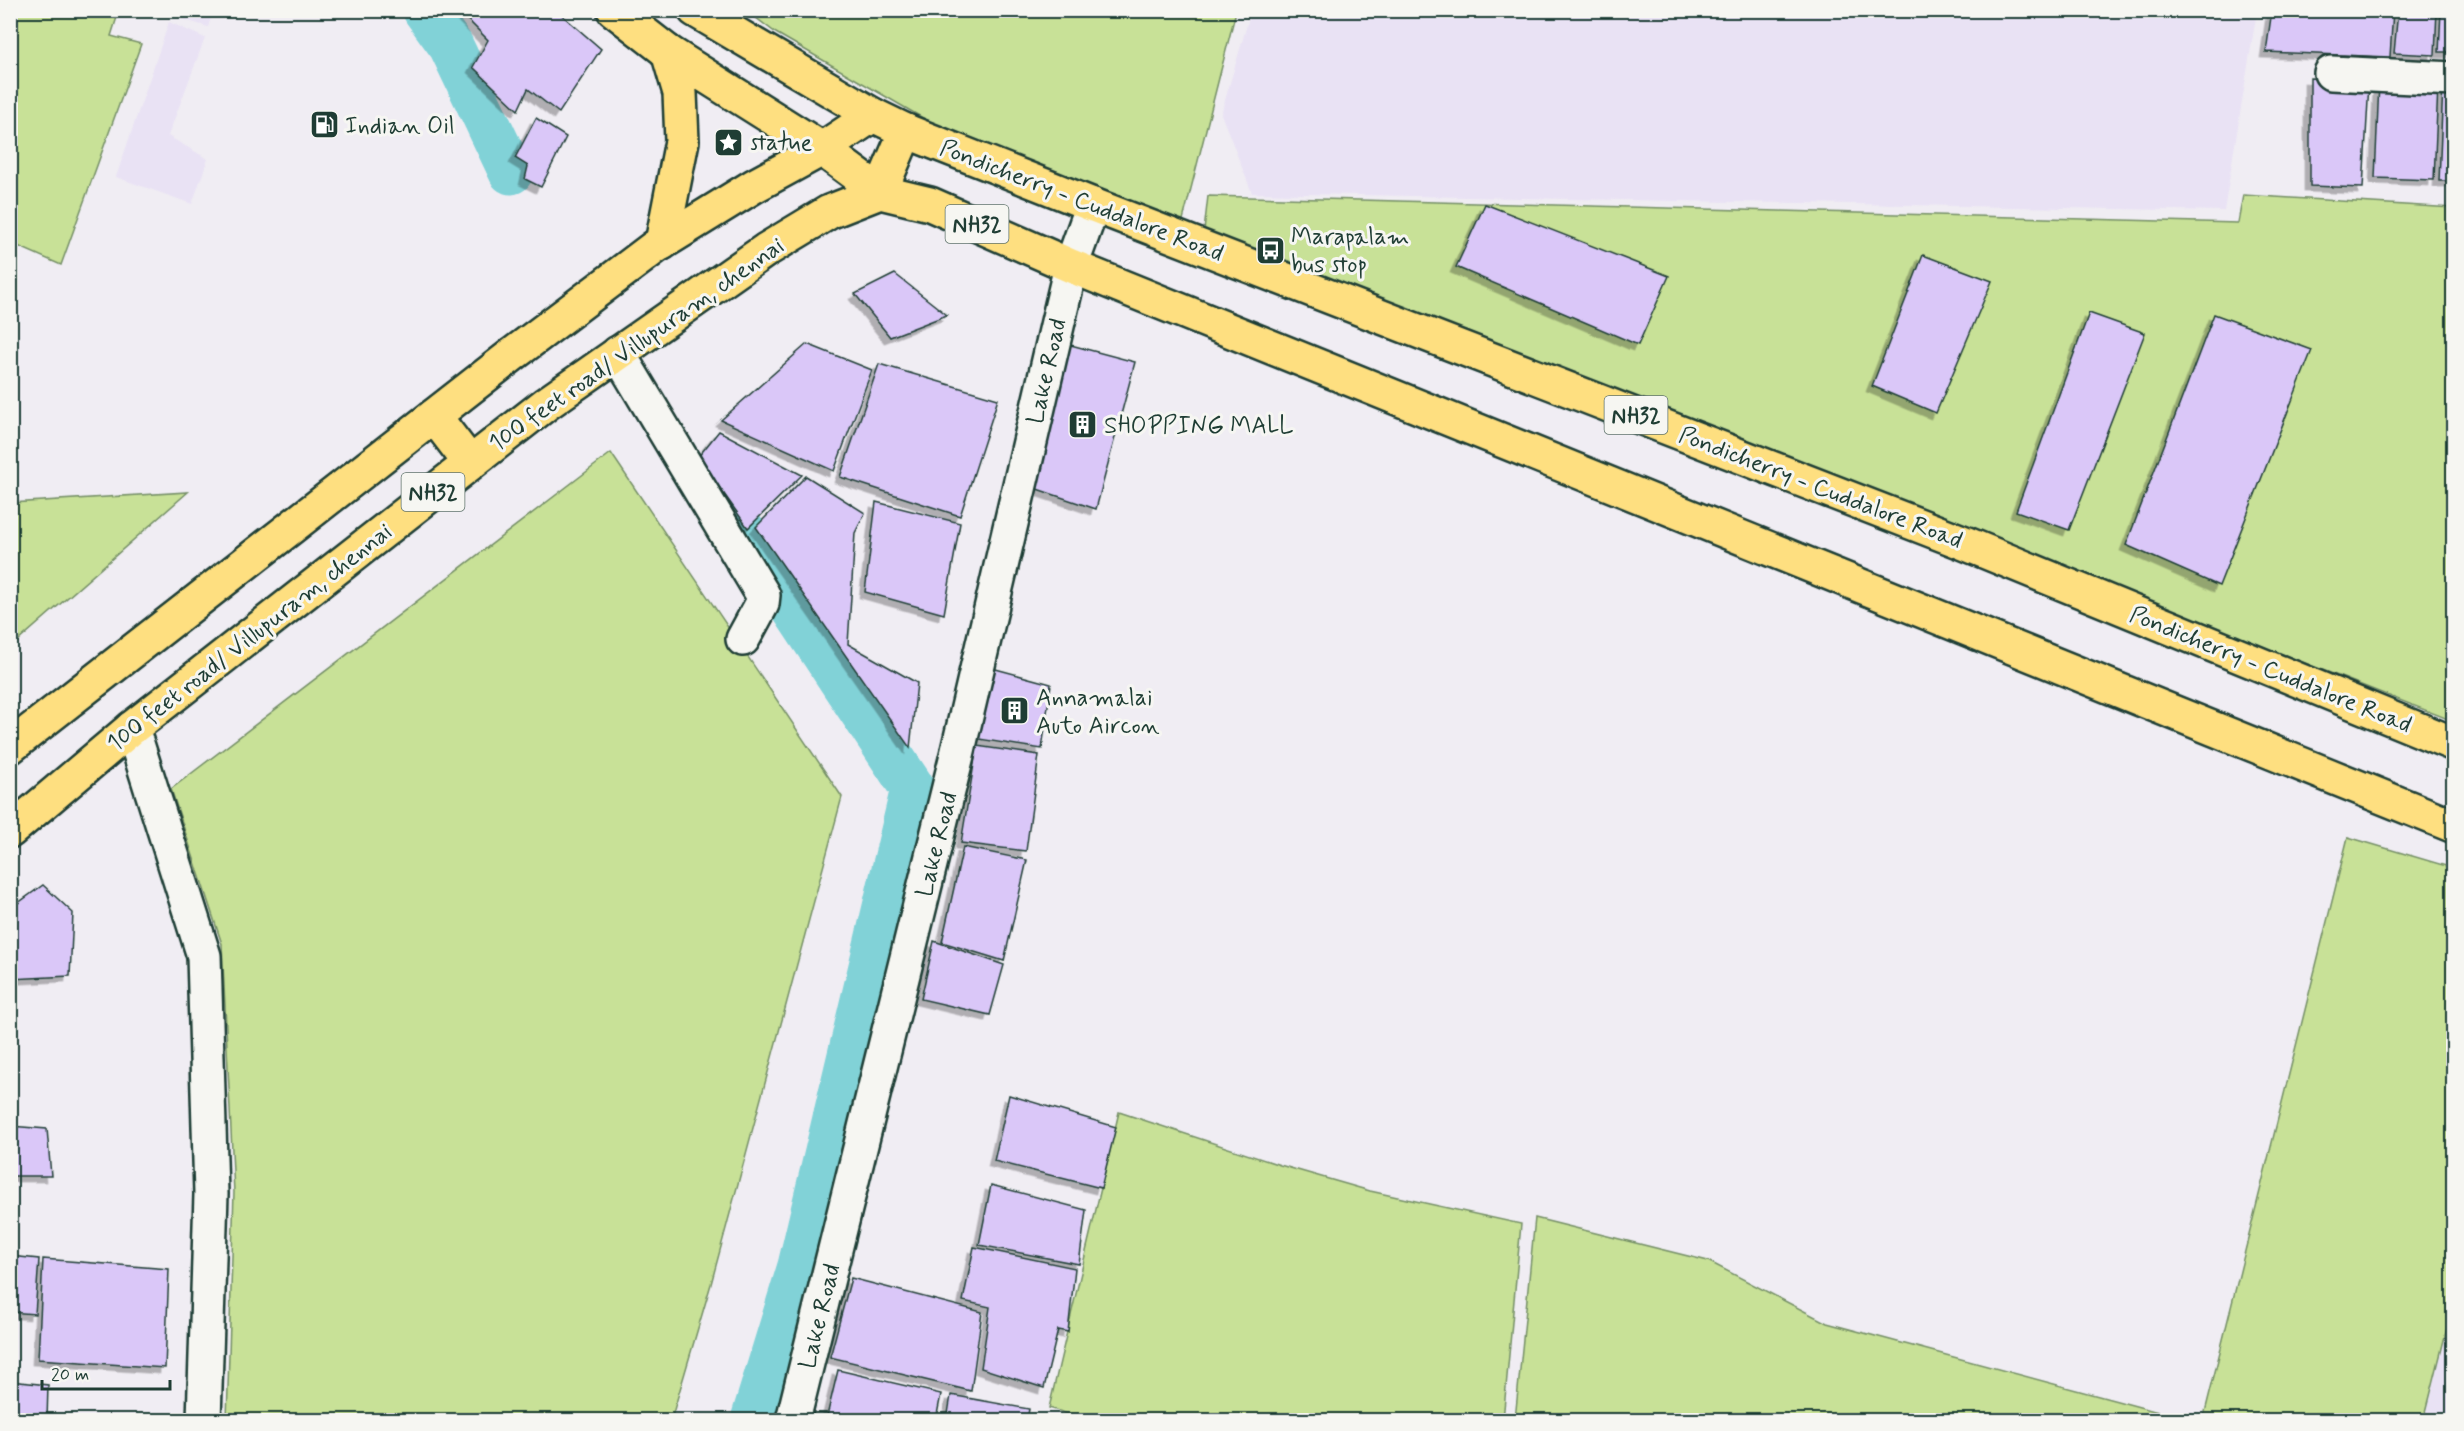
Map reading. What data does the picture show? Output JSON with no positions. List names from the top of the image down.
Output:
{
  "streets": {
    "main road": ["Pondicherry - Cuddalore Road", "NH32", "100 feet road/ Villupuram, chennai"],
    "street": ["Lake Road"]
  },
  "crossings": [
    ["Pondicherry - Cuddalore Road", "NH32"],
    ["Pondicherry - Cuddalore Road", "Lake Road"],
    ["NH32", "100 feet road/ Villupuram, chennai"],
    ["NH32", "Lake Road"]
  ],
  "places": {
    "fuel station": ["Indian Oil"],
    "place": ["statue"],
    "bus stop": ["Marapalam bus stop"],
    "building": ["SHOPPING MALL", "Annamalai Auto Aircon"]
  },
  "scale_bar": "20 m"
}
